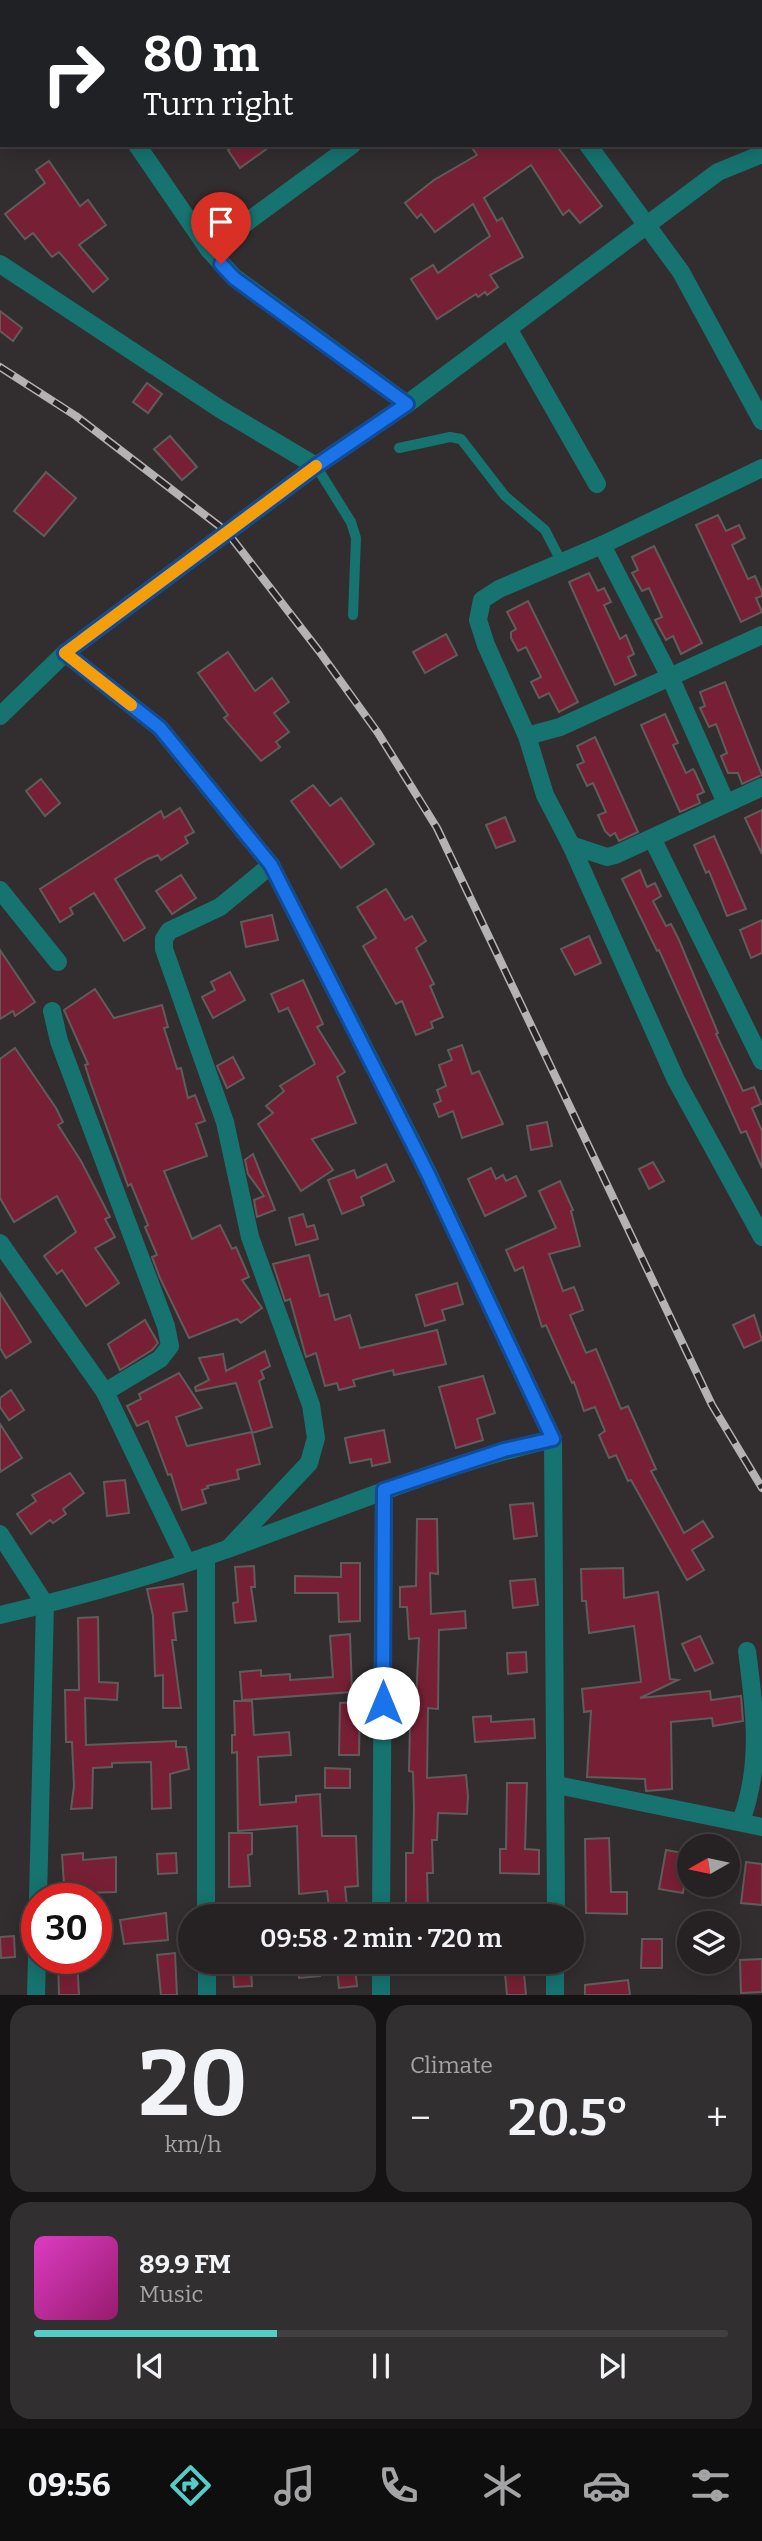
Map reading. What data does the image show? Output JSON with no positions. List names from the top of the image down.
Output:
{
  "north": "left",
  "page": {
    "turn": ["80 m", "Turn right"],
    "limit": "30",
    "trip": "09:58 · 2 min · 720 m",
    "tile": [
      ["20", "km/h"],
      "Climate"
    ],
    "heat": ["−", "20.5°", "+"],
    "song": ["89.9 FM", "Music"],
    "tabs": "09:56"
  }
}
